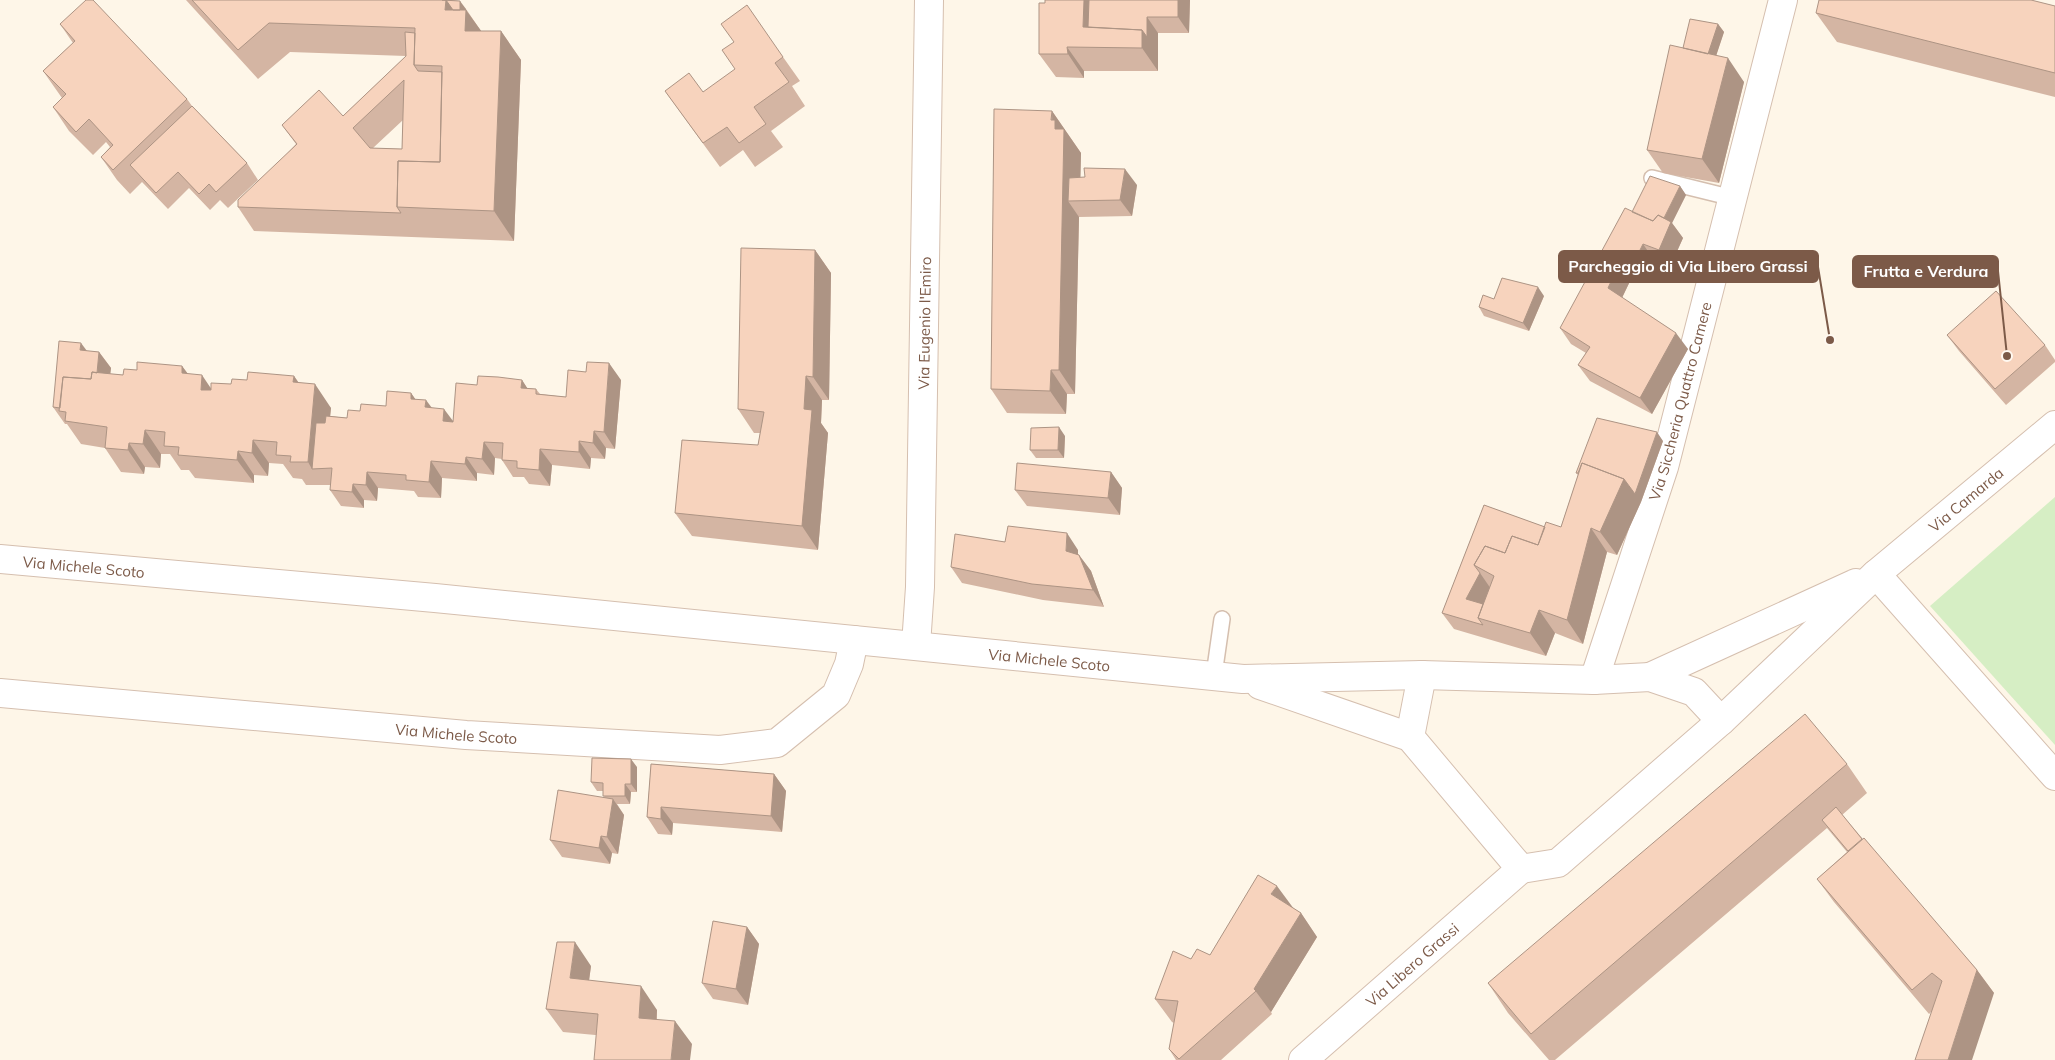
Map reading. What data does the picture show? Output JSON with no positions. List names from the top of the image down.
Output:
{
  "streets": {
    "street": [
      "Via Eugenio l'Emiro",
      "Via Siccheria Quattro Camere",
      "Via Camarda",
      "Via Michele Scoto",
      "Via Libero Grassi"
    ]
  },
  "crossings": [
    ["Via Eugenio l'Emiro", "Via Michele Scoto"]
  ],
  "places": ["Parcheggio di Via Libero Grassi", "Frutta e Verdura"]
}
